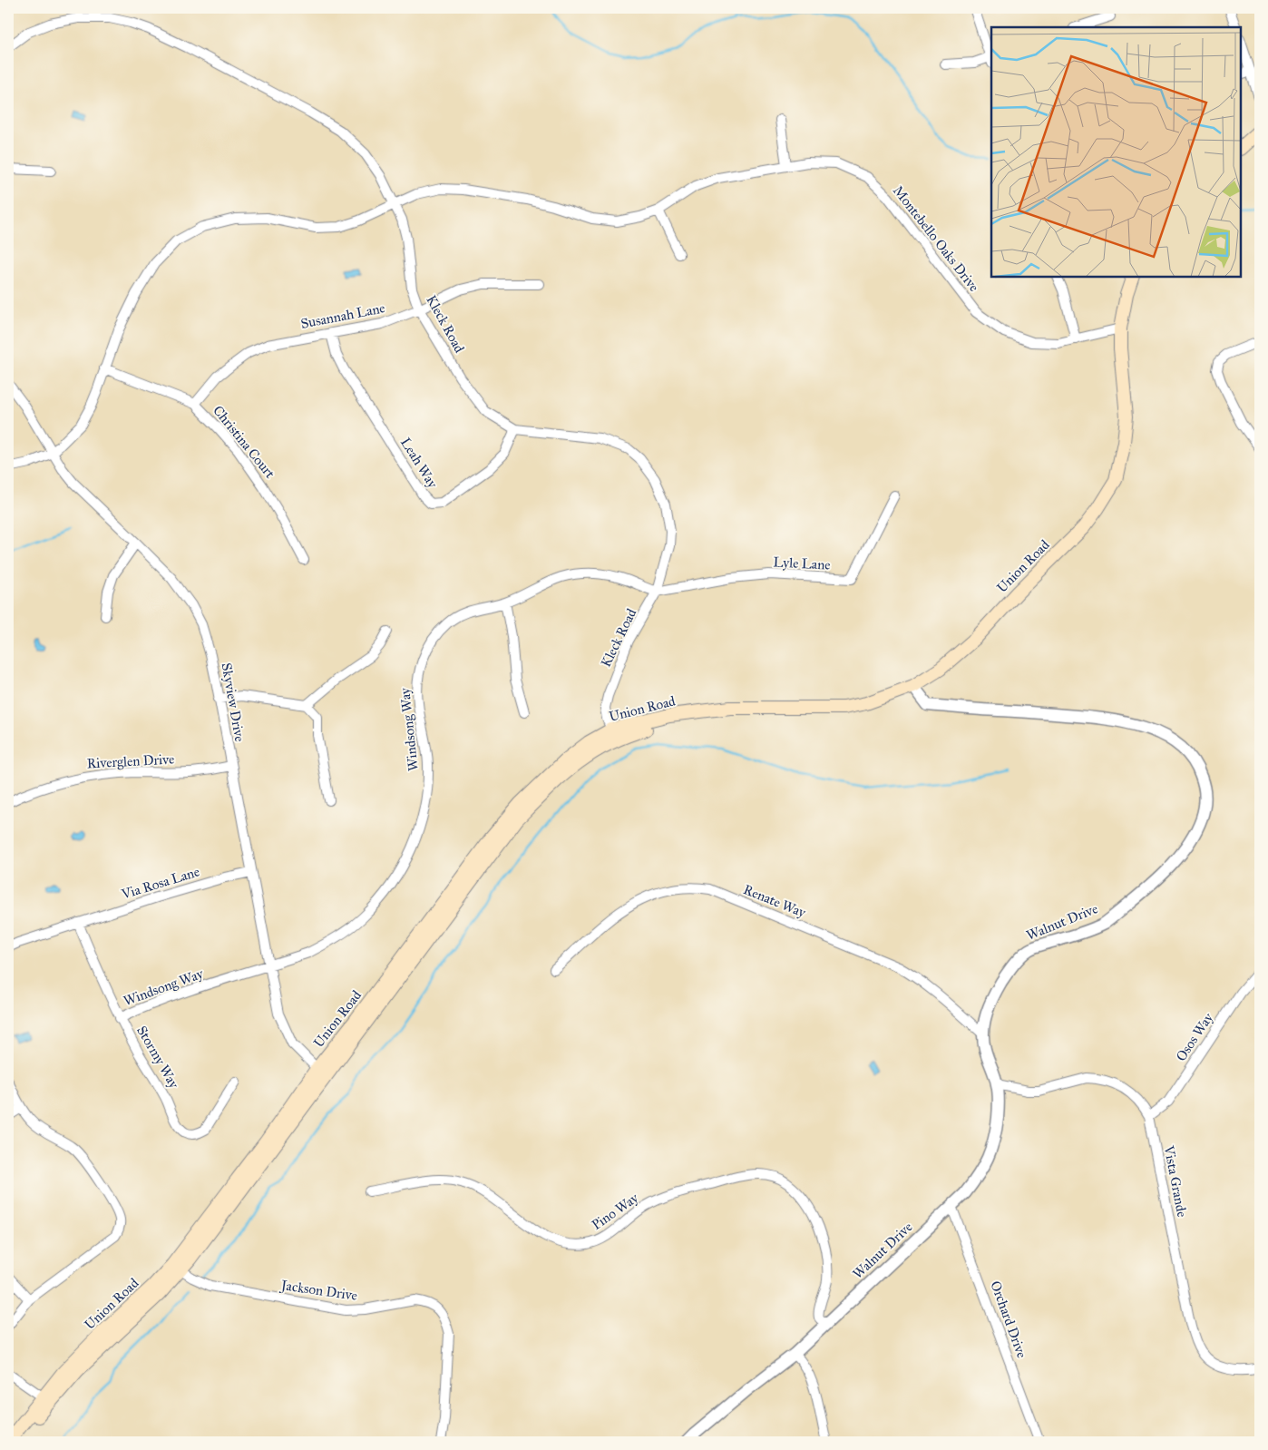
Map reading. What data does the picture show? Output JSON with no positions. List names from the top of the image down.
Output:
{
  "streets": {
    "main road": ["Union Road"],
    "street": [
      "Montebello Oaks Drive",
      "Susannah Lane",
      "Kleck Road",
      "Christina Court",
      "Leah Way",
      "Lyle Lane",
      "Skyview Drive",
      "Windsong Way",
      "Riverglen Drive",
      "Via Rosa Lane",
      "Renate Way",
      "Walnut Drive",
      "Osos Way",
      "Stormy Way",
      "Vista Grande",
      "Pino Way",
      "Jackson Drive",
      "Orchard Drive"
    ]
  },
  "crossings": [
    ["Montebello Oaks Drive", "Kleck Road"],
    ["Montebello Oaks Drive", "Christina Court"],
    ["Montebello Oaks Drive", "Union Road"],
    ["Montebello Oaks Drive", "Skyview Drive"],
    ["Susannah Lane", "Kleck Road"],
    ["Susannah Lane", "Christina Court"],
    ["Susannah Lane", "Leah Way"],
    ["Kleck Road", "Leah Way"],
    ["Kleck Road", "Lyle Lane"],
    ["Kleck Road", "Union Road"],
    ["Kleck Road", "Windsong Way"],
    ["Lyle Lane", "Windsong Way"],
    ["Union Road", "Skyview Drive"],
    ["Union Road", "Walnut Drive"],
    ["Union Road", "Jackson Drive"],
    ["Skyview Drive", "Windsong Way"],
    ["Skyview Drive", "Riverglen Drive"],
    ["Skyview Drive", "Via Rosa Lane"],
    ["Windsong Way", "Stormy Way"],
    ["Via Rosa Lane", "Stormy Way"],
    ["Renate Way", "Walnut Drive"],
    ["Walnut Drive", "Vista Grande"],
    ["Walnut Drive", "Pino Way"],
    ["Walnut Drive", "Orchard Drive"],
    ["Osos Way", "Vista Grande"]
  ]
}
